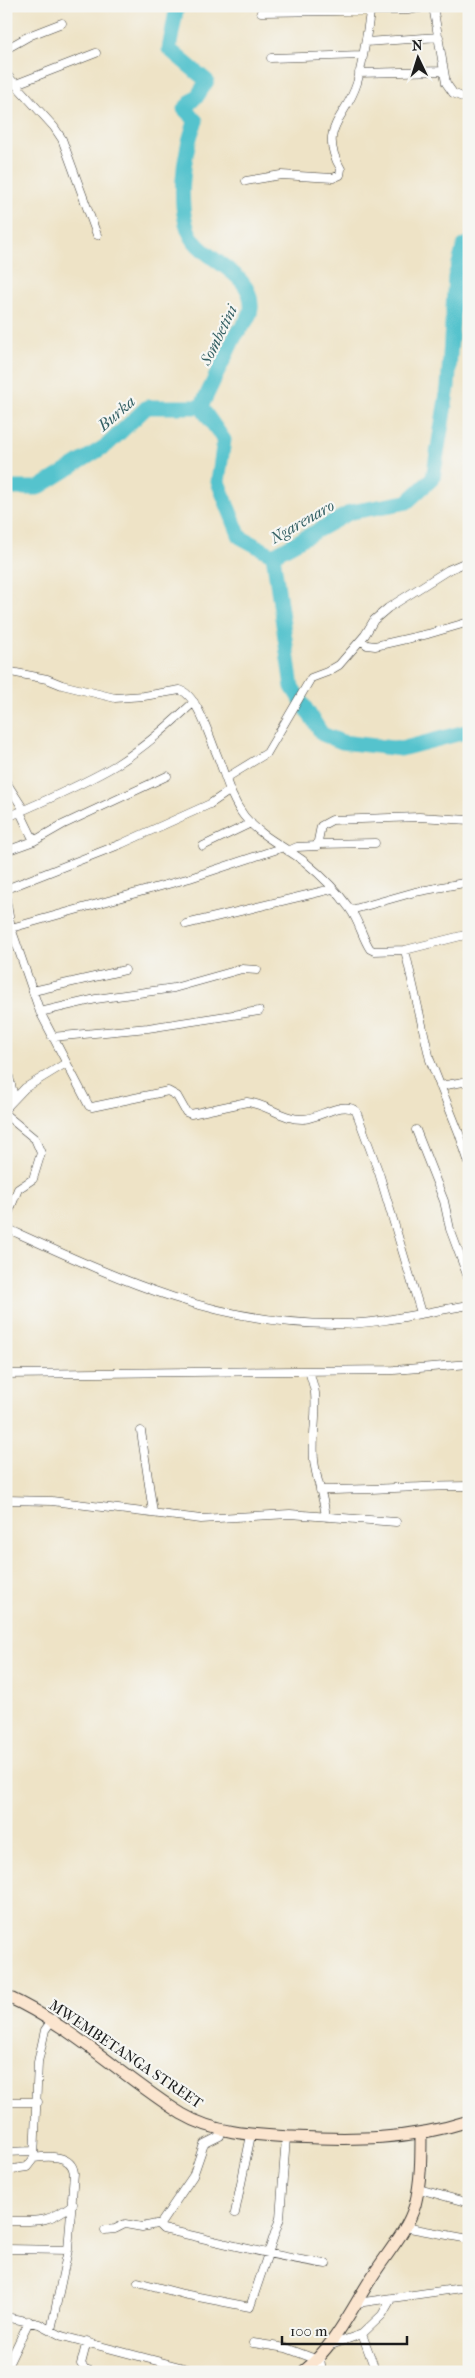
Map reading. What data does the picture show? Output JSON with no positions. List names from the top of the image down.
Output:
{
  "streets": {
    "street": ["MWEMBETANGA STREET"]
  },
  "water": ["Sombetini", "Burka", "Ngarenaro"],
  "scale_bar": "100 m",
  "north": "top"
}
